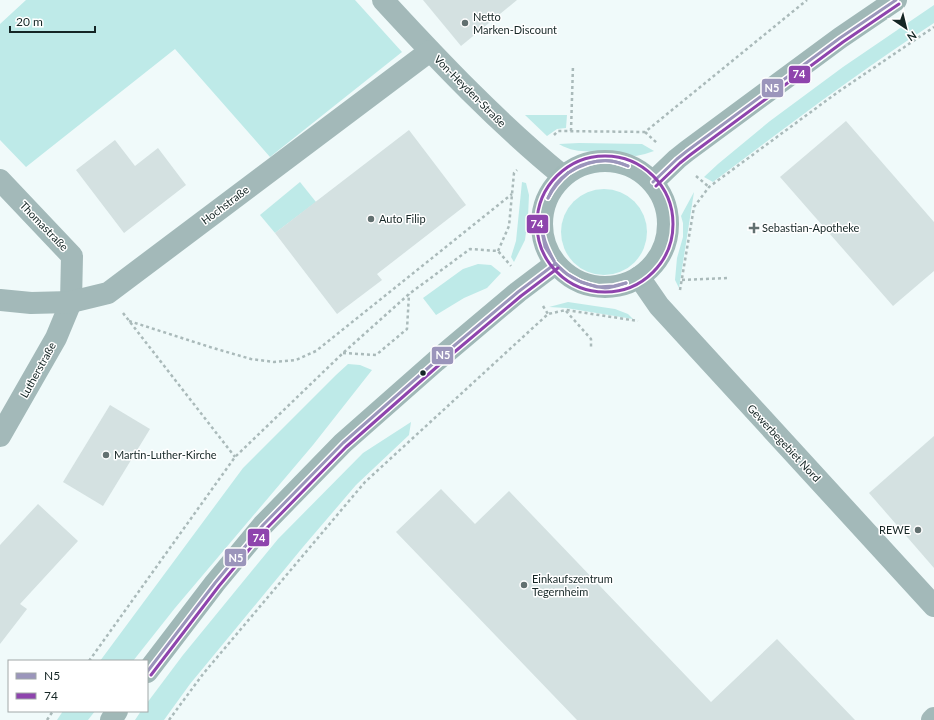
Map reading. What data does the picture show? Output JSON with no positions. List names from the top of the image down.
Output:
{
  "streets": {
    "street": [
      "Von-Heyden-Straße",
      "Hochstraße",
      "Thomastraße",
      "Lutherstraße",
      "Gewerbegebiet Nord"
    ]
  },
  "crossings": [
    ["Von-Heyden-Straße", "Hochstraße"],
    ["Von-Heyden-Straße", "Gewerbegebiet Nord"],
    ["Hochstraße", "Thomastraße"],
    ["Hochstraße", "Lutherstraße"],
    ["Thomastraße", "Lutherstraße"]
  ],
  "places": {
    "other": [
      "Netto Marken-Discount",
      "Auto Filip",
      "Martin-Luther-Kirche",
      "REWE",
      "Einkaufszentrum Tegernheim"
    ],
    "health": ["Sebastian-Apotheke"]
  },
  "lines": ["transit line N5", "transit line 74"],
  "legend": ["N5", "74"],
  "scale_bar": "20 m",
  "north": "bottom right"
}
